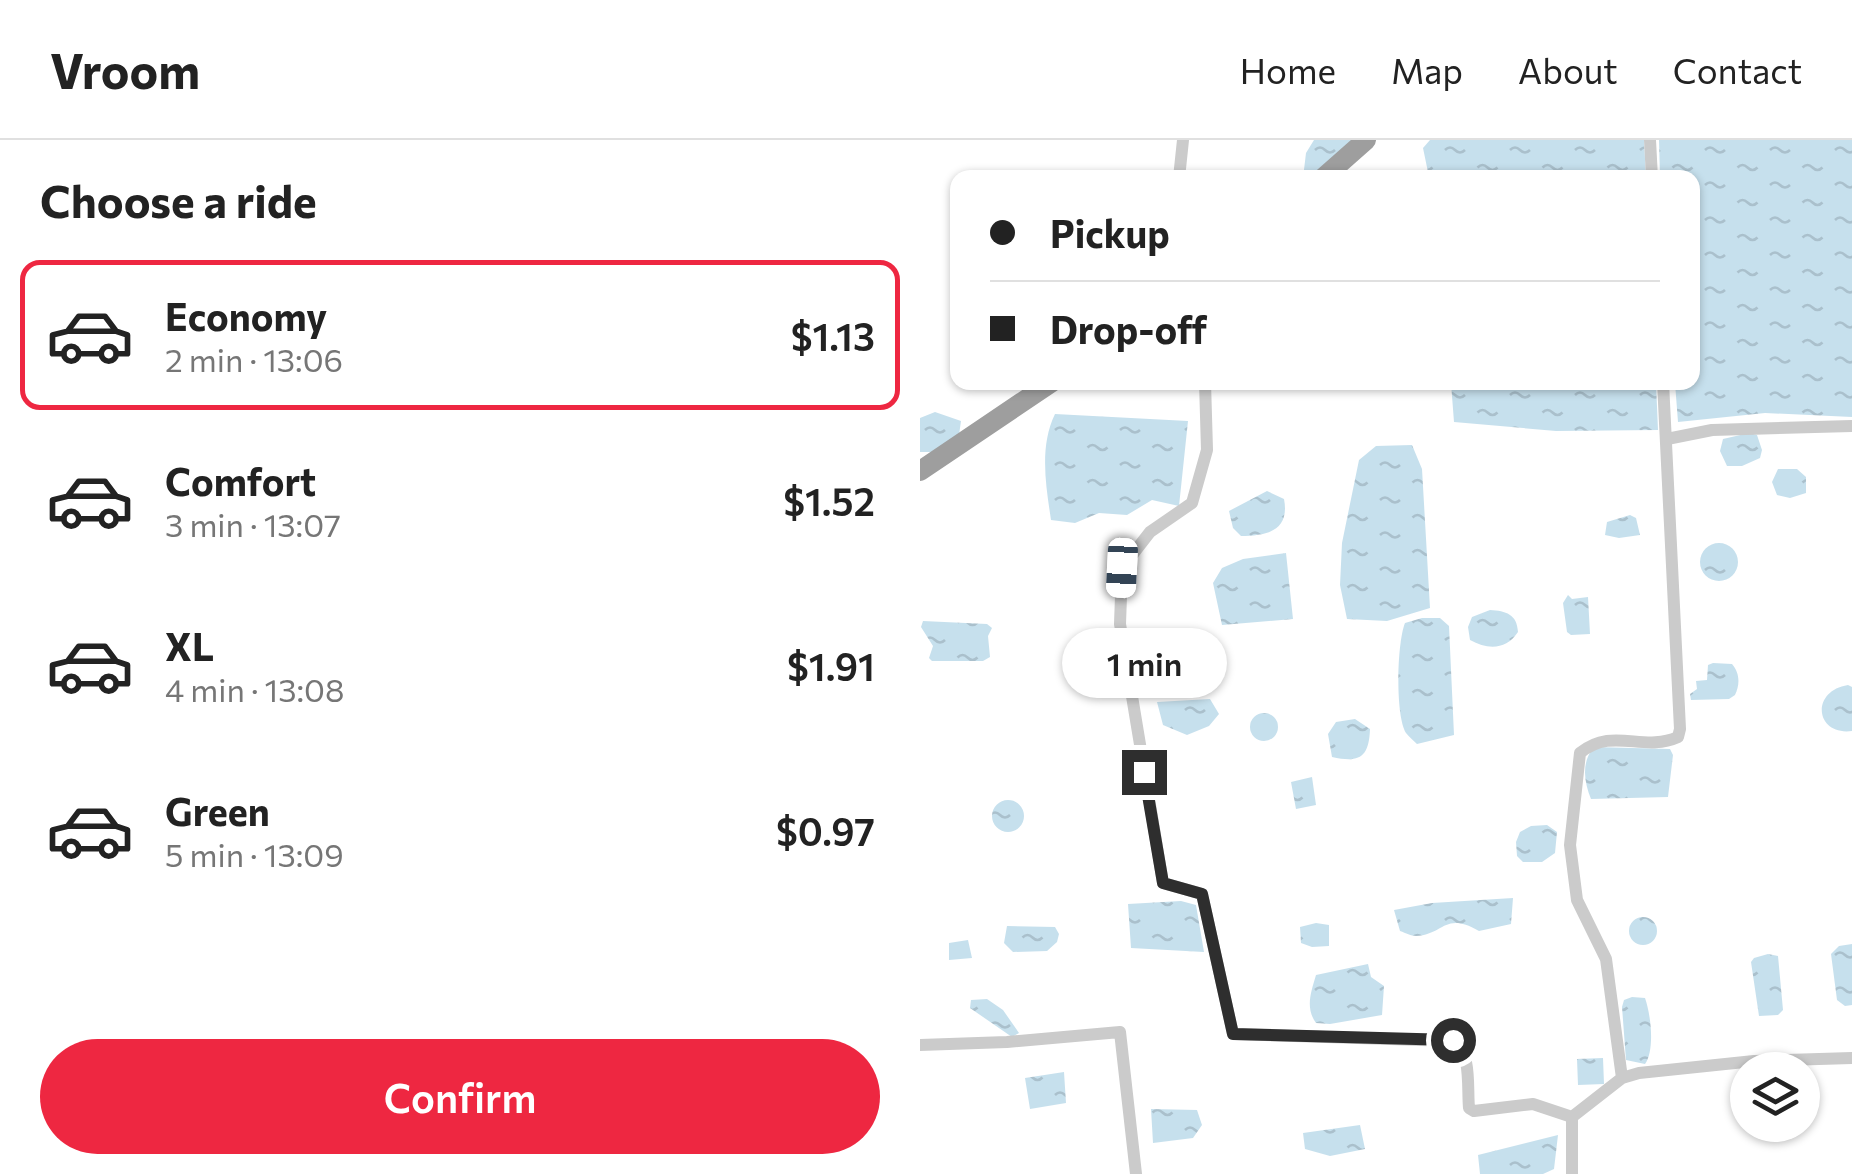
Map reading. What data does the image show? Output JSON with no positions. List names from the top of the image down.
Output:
{
  "page": {
    "header": "Vroom",
    "nav": [
      "Home",
      "Map",
      "About",
      "Contact"
    ],
    "heading": "Choose a ride",
    "banner": ["Pickup", "Drop-off"],
    "list": [
      {
        "name": "Economy",
        "note": "2 min · 13:06",
        "value": "$1.13"
      },
      {
        "name": "Comfort",
        "note": "3 min · 13:07",
        "value": "$1.52"
      },
      {
        "name": "XL",
        "note": "4 min · 13:08",
        "value": "$1.91"
      },
      {
        "name": "Green",
        "note": "5 min · 13:09",
        "value": "$0.97"
      }
    ],
    "bubble": "1 min",
    "buttons": "Confirm"
  }
}
